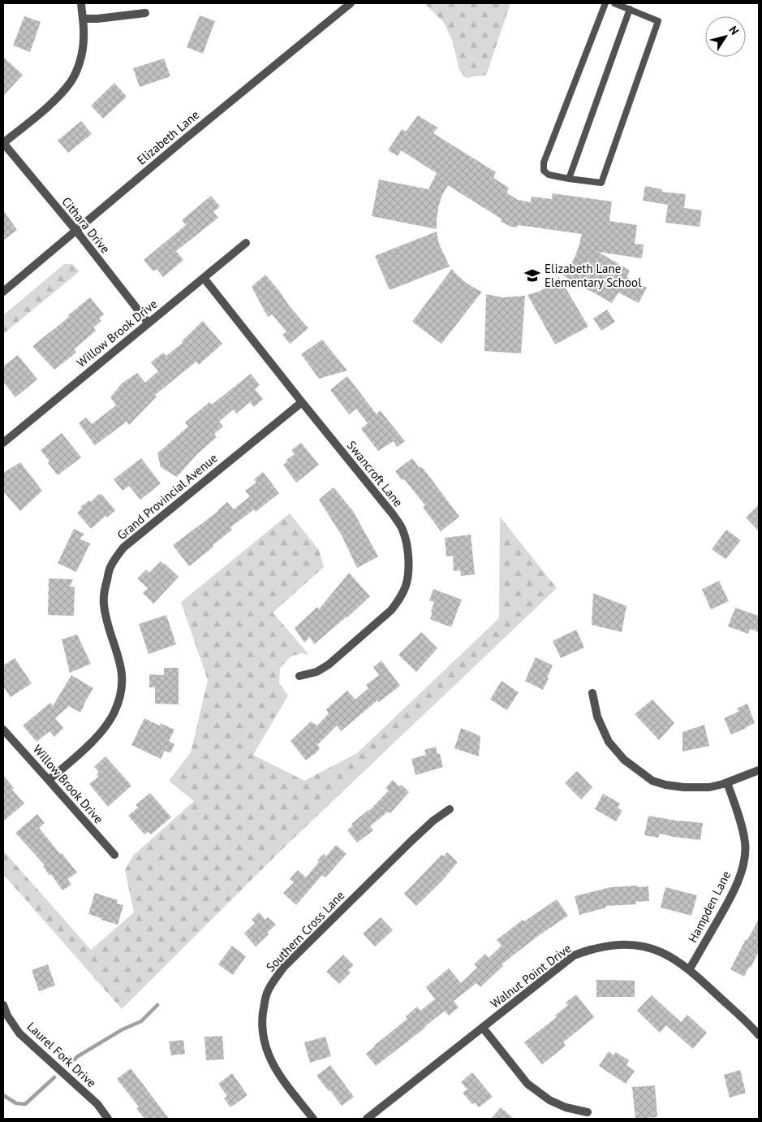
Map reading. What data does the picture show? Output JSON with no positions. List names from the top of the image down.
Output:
{
  "streets": {
    "street": [
      "Elizabeth Lane",
      "Cithara Drive",
      "Willow Brook Drive",
      "Swancroft Lane",
      "Grand Provincial Avenue",
      "Hampden Lane",
      "Southern Cross Lane",
      "Walnut Point Drive",
      "Laurel Fork Drive"
    ]
  },
  "crossings": [
    ["Elizabeth Lane", "Cithara Drive"],
    ["Cithara Drive", "Willow Brook Drive"],
    ["Willow Brook Drive", "Swancroft Lane"],
    ["Willow Brook Drive", "Grand Provincial Avenue"],
    ["Swancroft Lane", "Grand Provincial Avenue"],
    ["Hampden Lane", "Walnut Point Drive"]
  ],
  "places": {
    "school or university": ["Elizabeth Lane Elementary School"]
  },
  "north": "top right"
}
